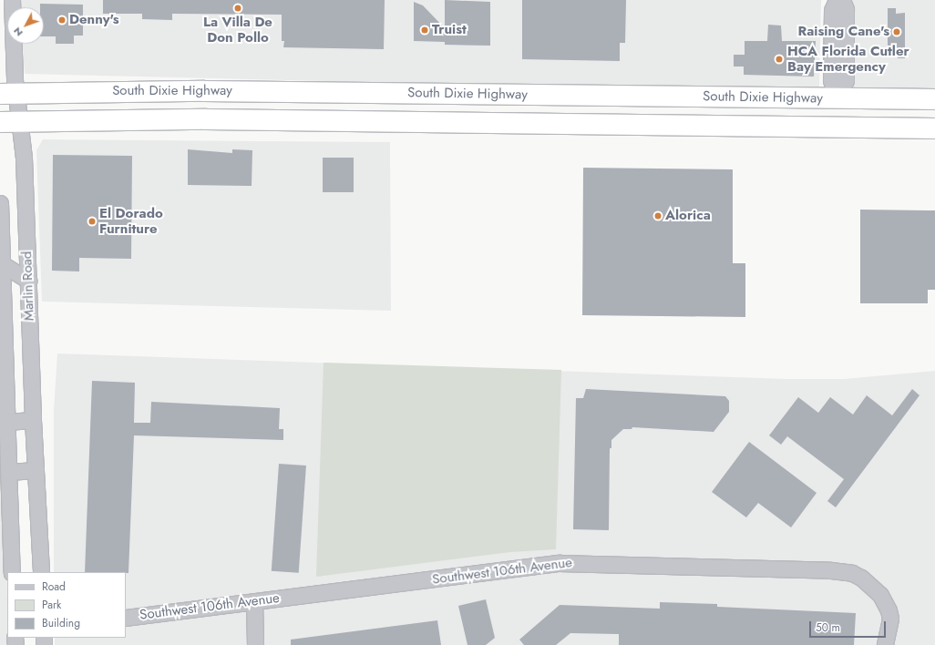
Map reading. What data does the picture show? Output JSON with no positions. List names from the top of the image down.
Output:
{
  "streets": {
    "highway": ["South Dixie Highway"],
    "street": ["Marlin Road", "Southwest 106th Avenue"]
  },
  "crossings": [
    ["South Dixie Highway", "Marlin Road"]
  ],
  "places": [
    "La Villa De Don Pollo",
    "Denny's",
    "Truist",
    "Raising Cane's",
    "HCA Florida Cutler Bay Emergency",
    "Alorica",
    "El Dorado Furniture"
  ],
  "legend": ["Road", "Park", "Building"],
  "scale_bar": "50 m",
  "north": "bottom left"
}
